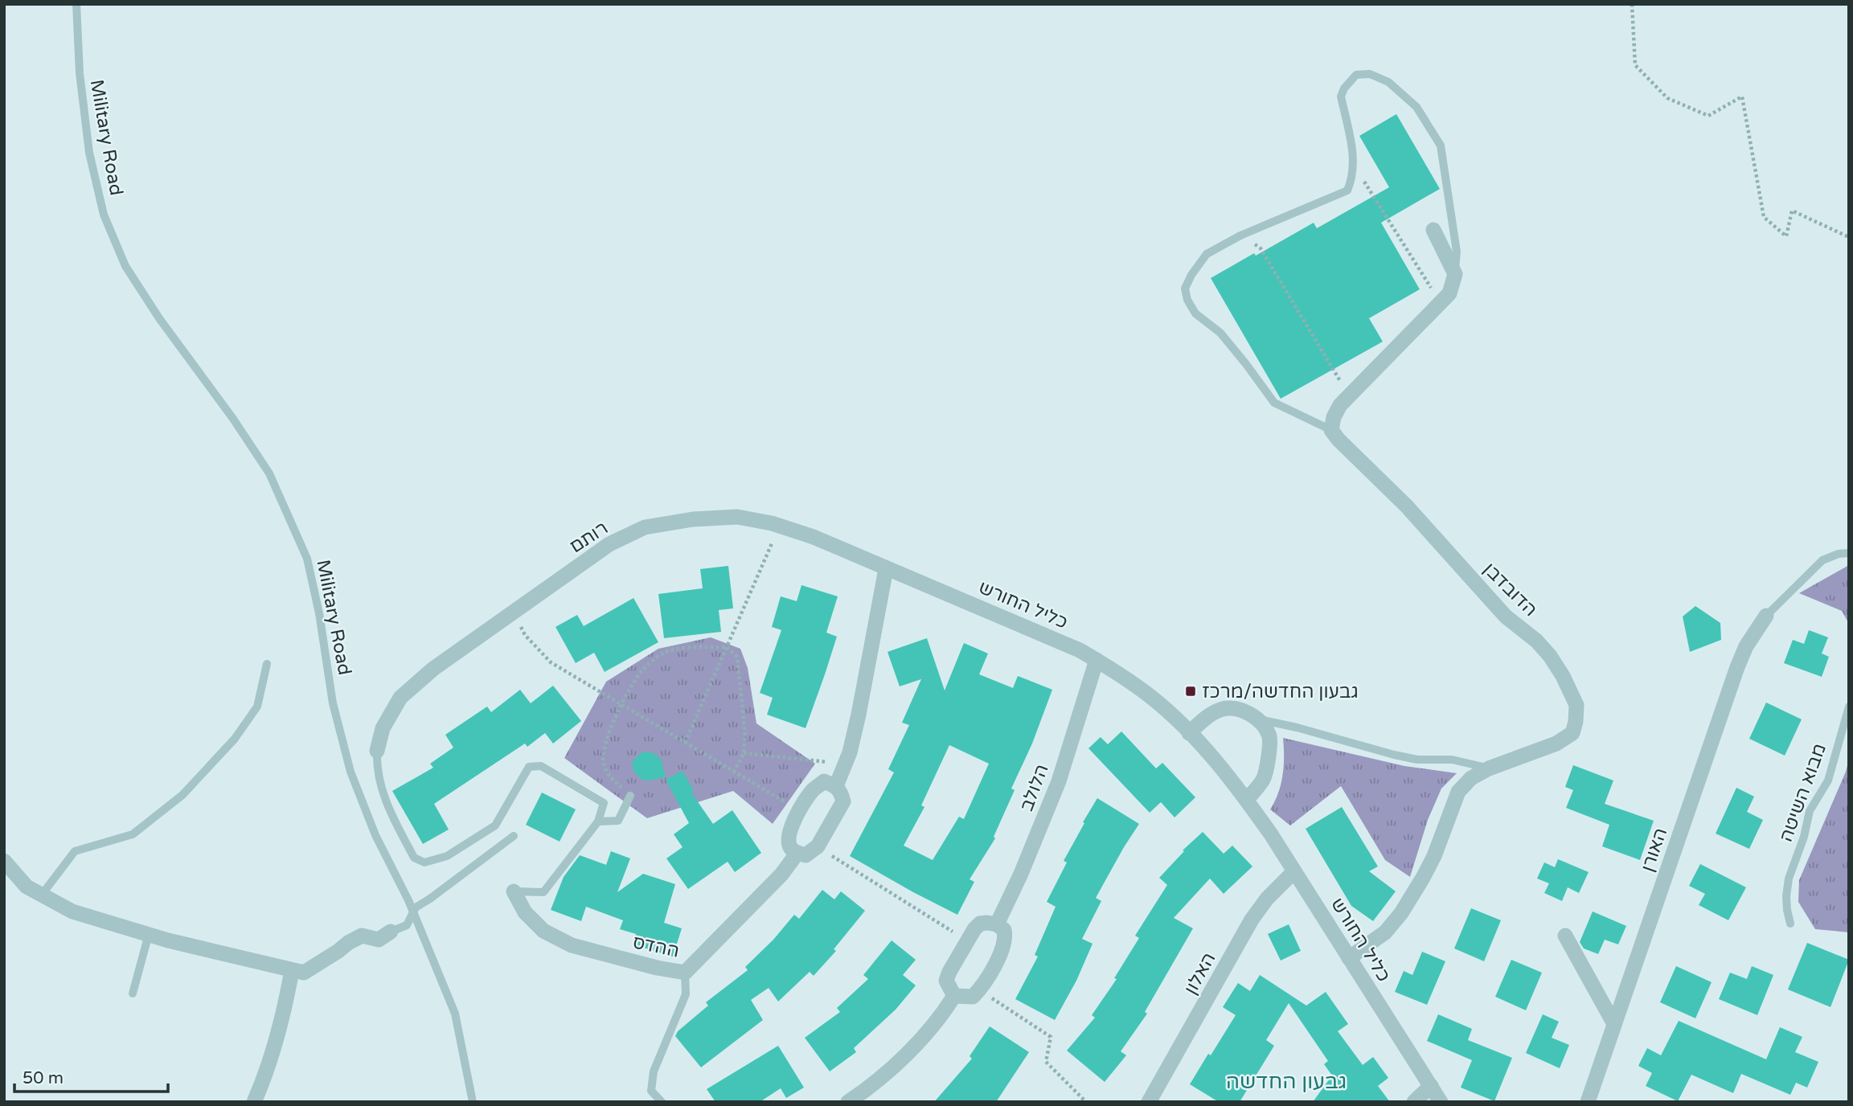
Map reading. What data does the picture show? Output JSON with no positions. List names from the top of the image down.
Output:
{
  "streets": {
    "street": [
      "רותם",
      "הדובדבן",
      "כליל החורש",
      "הלולב",
      "האורן",
      "ההדס",
      "האלון"
    ],
    "lane": ["Military Road", "מבוא השיטה"]
  },
  "crossings": [
    ["רותם", "כליל החורש"],
    ["הדובדבן", "כליל החורש"],
    ["כליל החורש", "הלולב"],
    ["כליל החורש", "האלון"]
  ],
  "districts": ["גבעון החדשה"],
  "places": {
    "transit": ["גבעון החדשה/מרכז"]
  },
  "scale_bar": "50 m"
}
